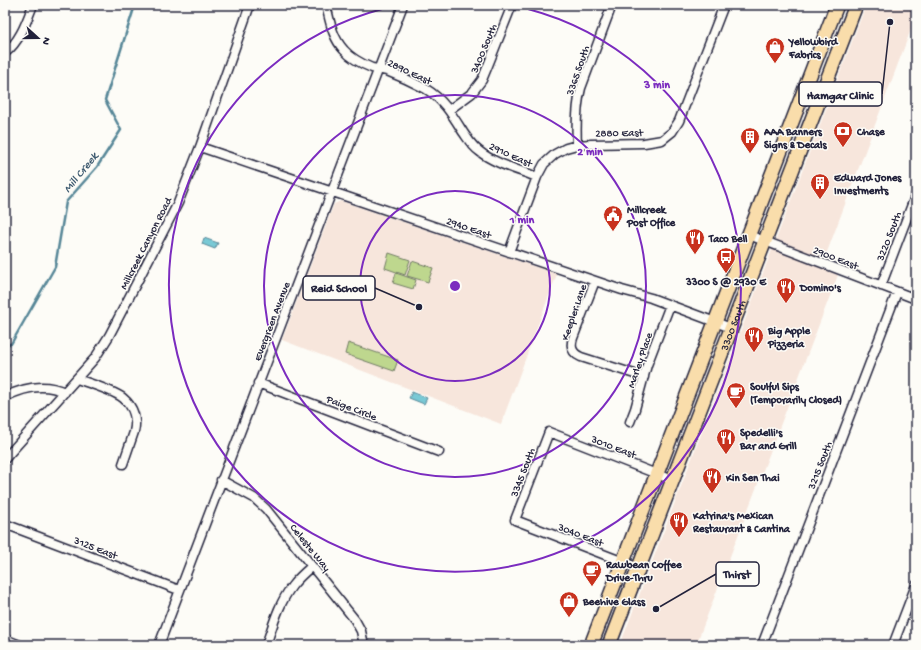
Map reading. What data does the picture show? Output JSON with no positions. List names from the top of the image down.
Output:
{
  "streets": {
    "main road": ["3300 South"],
    "street": [
      "3400 South",
      "3365 South",
      "2890 East",
      "2880 East",
      "2910 East",
      "2940 East",
      "3220 South",
      "Millcreek Canyon Road",
      "2900 East",
      "Keepler Lane",
      "Evergreen Avenue",
      "Marley Place",
      "Paige Circle",
      "3010 East",
      "3215 South",
      "3345 South",
      "3040 East",
      "3125 East",
      "Celeste Way"
    ]
  },
  "crossings": [
    ["3400 South", "2890 East"],
    ["3400 South", "2910 East"],
    ["3365 South", "2880 East"],
    ["2890 East", "2910 East"],
    ["2890 East", "Evergreen Avenue"],
    ["2880 East", "2910 East"],
    ["2880 East", "2940 East"],
    ["2940 East", "Millcreek Canyon Road"],
    ["2940 East", "Keepler Lane"],
    ["2940 East", "Evergreen Avenue"],
    ["2940 East", "3300 South"],
    ["2940 East", "Marley Place"],
    ["3220 South", "2900 East"],
    ["2900 East", "3300 South"],
    ["2900 East", "3215 South"],
    ["Keepler Lane", "Marley Place"],
    ["Evergreen Avenue", "Paige Circle"],
    ["Evergreen Avenue", "3125 East"],
    ["Evergreen Avenue", "Celeste Way"],
    ["3300 South", "3010 East"],
    ["3300 South", "3040 East"],
    ["3010 East", "3345 South"],
    ["3345 South", "3040 East"]
  ],
  "water": ["Mill Creek"],
  "places": {
    "other": ["Hamgar Clinic", "Reid School", "Thirst"],
    "shop": ["Yellowbird Fabrics", "Beehive Glass"],
    "bank": ["Chase"],
    "building": ["AAA Banners Signs & Decals", "Edward Jones Investments"],
    "public building": ["Millcreek Post Office"],
    "restaurant": [
      "Taco Bell",
      "Domino's",
      "Big Apple Pizzeria",
      "Spedelli's Bar and Grill",
      "Kin Sen Thai",
      "Katrina's Mexican Restaurant & Cantina"
    ],
    "bus stop": ["3300 S @ 2930 E"],
    "cafe": ["Soulful Sips (Temporarily Closed)", "Rawbean Coffee Drive-Thru"]
  },
  "north": "right",
  "rings": ["3 min", "2 min", "1 min"]
}
